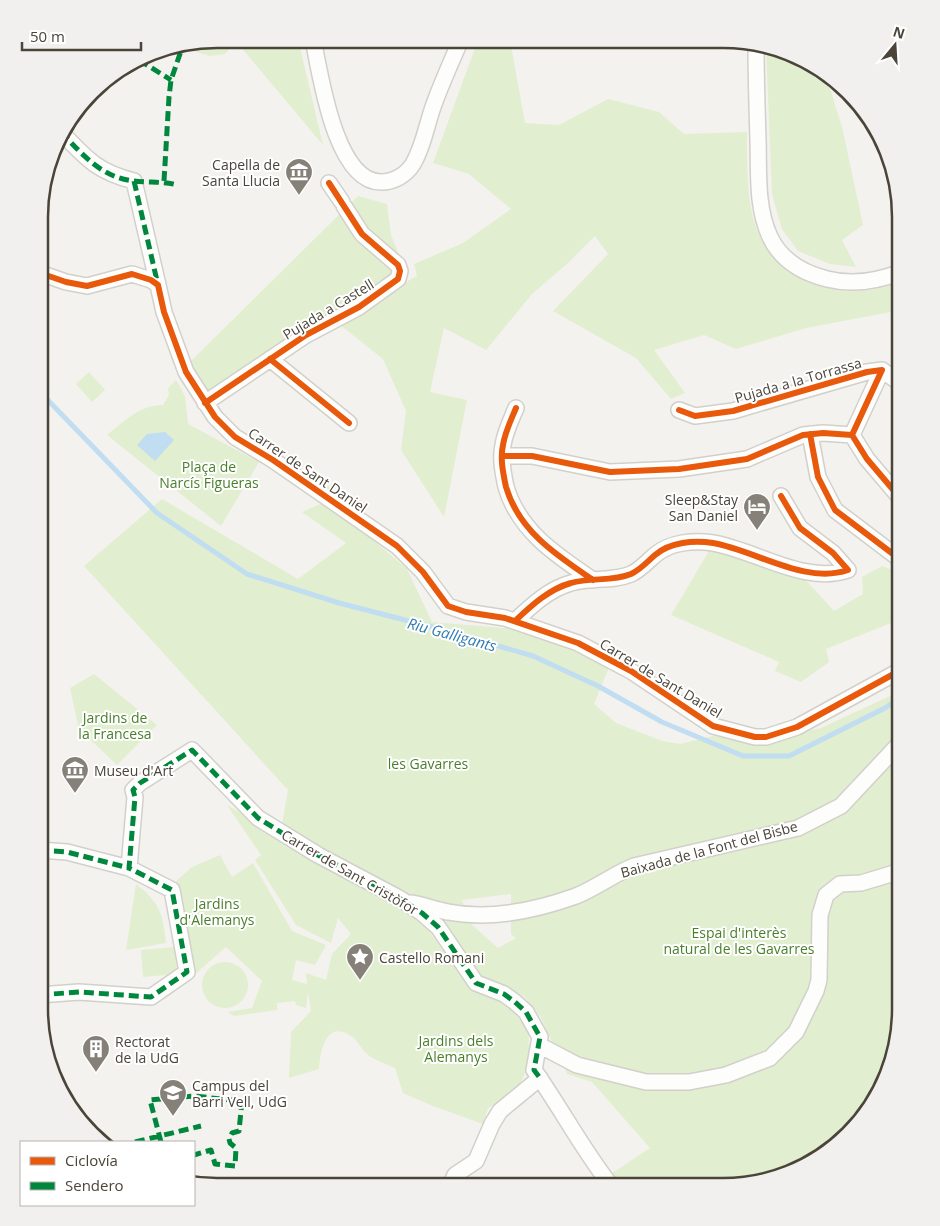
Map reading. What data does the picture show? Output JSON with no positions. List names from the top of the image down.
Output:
{
  "streets": {
    "street": [
      "Pujada a Castell",
      "Pujada a la Torrassa",
      "Carrer de Sant Daniel",
      "Baixada de la Font del Bisbe",
      "Carrer de Sant Cristòfor"
    ]
  },
  "crossings": [
    ["Pujada a Castell", "Carrer de Sant Daniel"],
    ["Baixada de la Font del Bisbe", "Carrer de Sant Cristòfor"]
  ],
  "water": ["Riu Galligants"],
  "parks": [
    "Plaça de Narcís Figueras",
    "Jardins de la Francesa",
    "les Gavarres",
    "Jardins d'Alemanys",
    "Espai d'interès natural de les Gavarres",
    "Jardins dels Alemanys"
  ],
  "places": {
    "museum": ["Capella de Santa Llucia", "Museu d'Art"],
    "hotel": ["Sleep&Stay San Daniel"],
    "place": ["Castello Romani"],
    "building": ["Rectorat de la UdG"],
    "school or university": ["Campus del Barri Vell, UdG"]
  },
  "legend": ["Ciclovía", "Sendero"],
  "scale_bar": "50 m",
  "north": "top"
}
